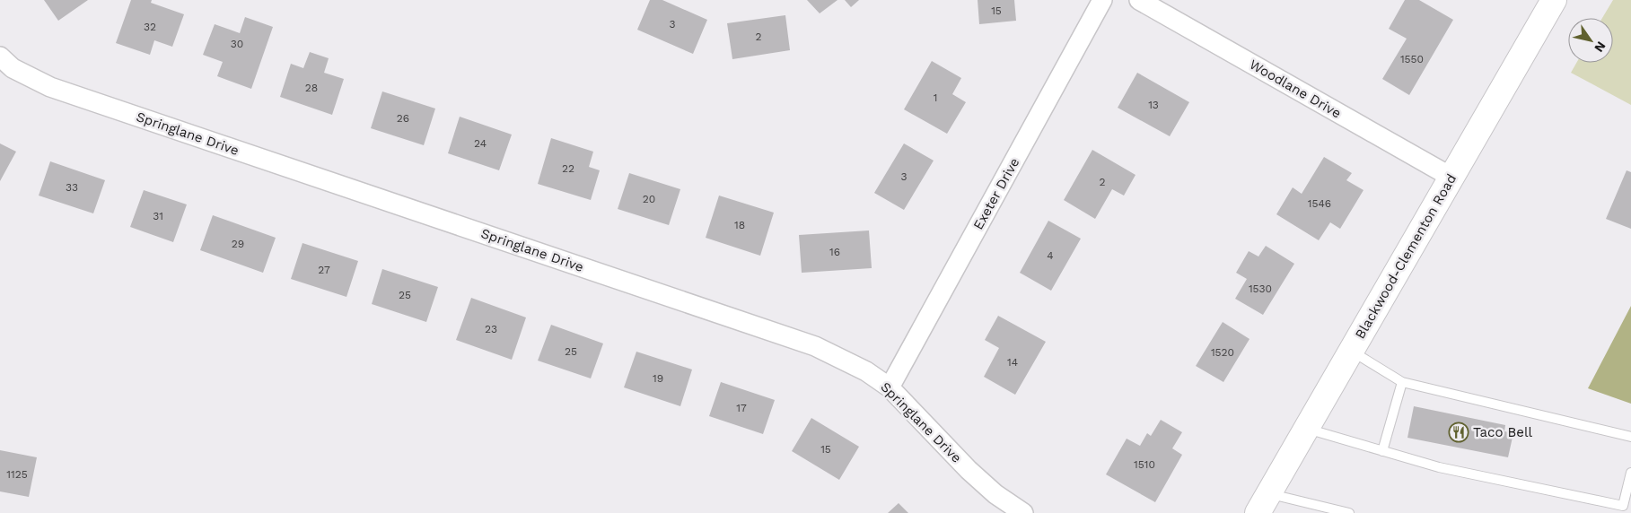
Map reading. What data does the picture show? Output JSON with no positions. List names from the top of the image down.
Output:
{
  "streets": {
    "main road": ["Blackwood-Clementon Road"],
    "street": ["Woodlane Drive", "Springlane Drive", "Exeter Drive"]
  },
  "crossings": [
    ["Woodlane Drive", "Blackwood-Clementon Road"],
    ["Springlane Drive", "Exeter Drive"]
  ],
  "places": {
    "restaurant": ["Taco Bell"]
  },
  "house_numbers": [
    "15",
    "3",
    "32",
    "2",
    "30",
    "1550",
    "28",
    "1",
    "13",
    "26",
    "24",
    "22",
    "3",
    "2",
    "33",
    "20",
    "1546",
    "31",
    "18",
    "29",
    "16",
    "4",
    "27",
    "1530",
    "25",
    "23",
    "25",
    "1520",
    "14",
    "19",
    "17",
    "15",
    "1510",
    "1125"
  ],
  "north": "bottom right"
}
